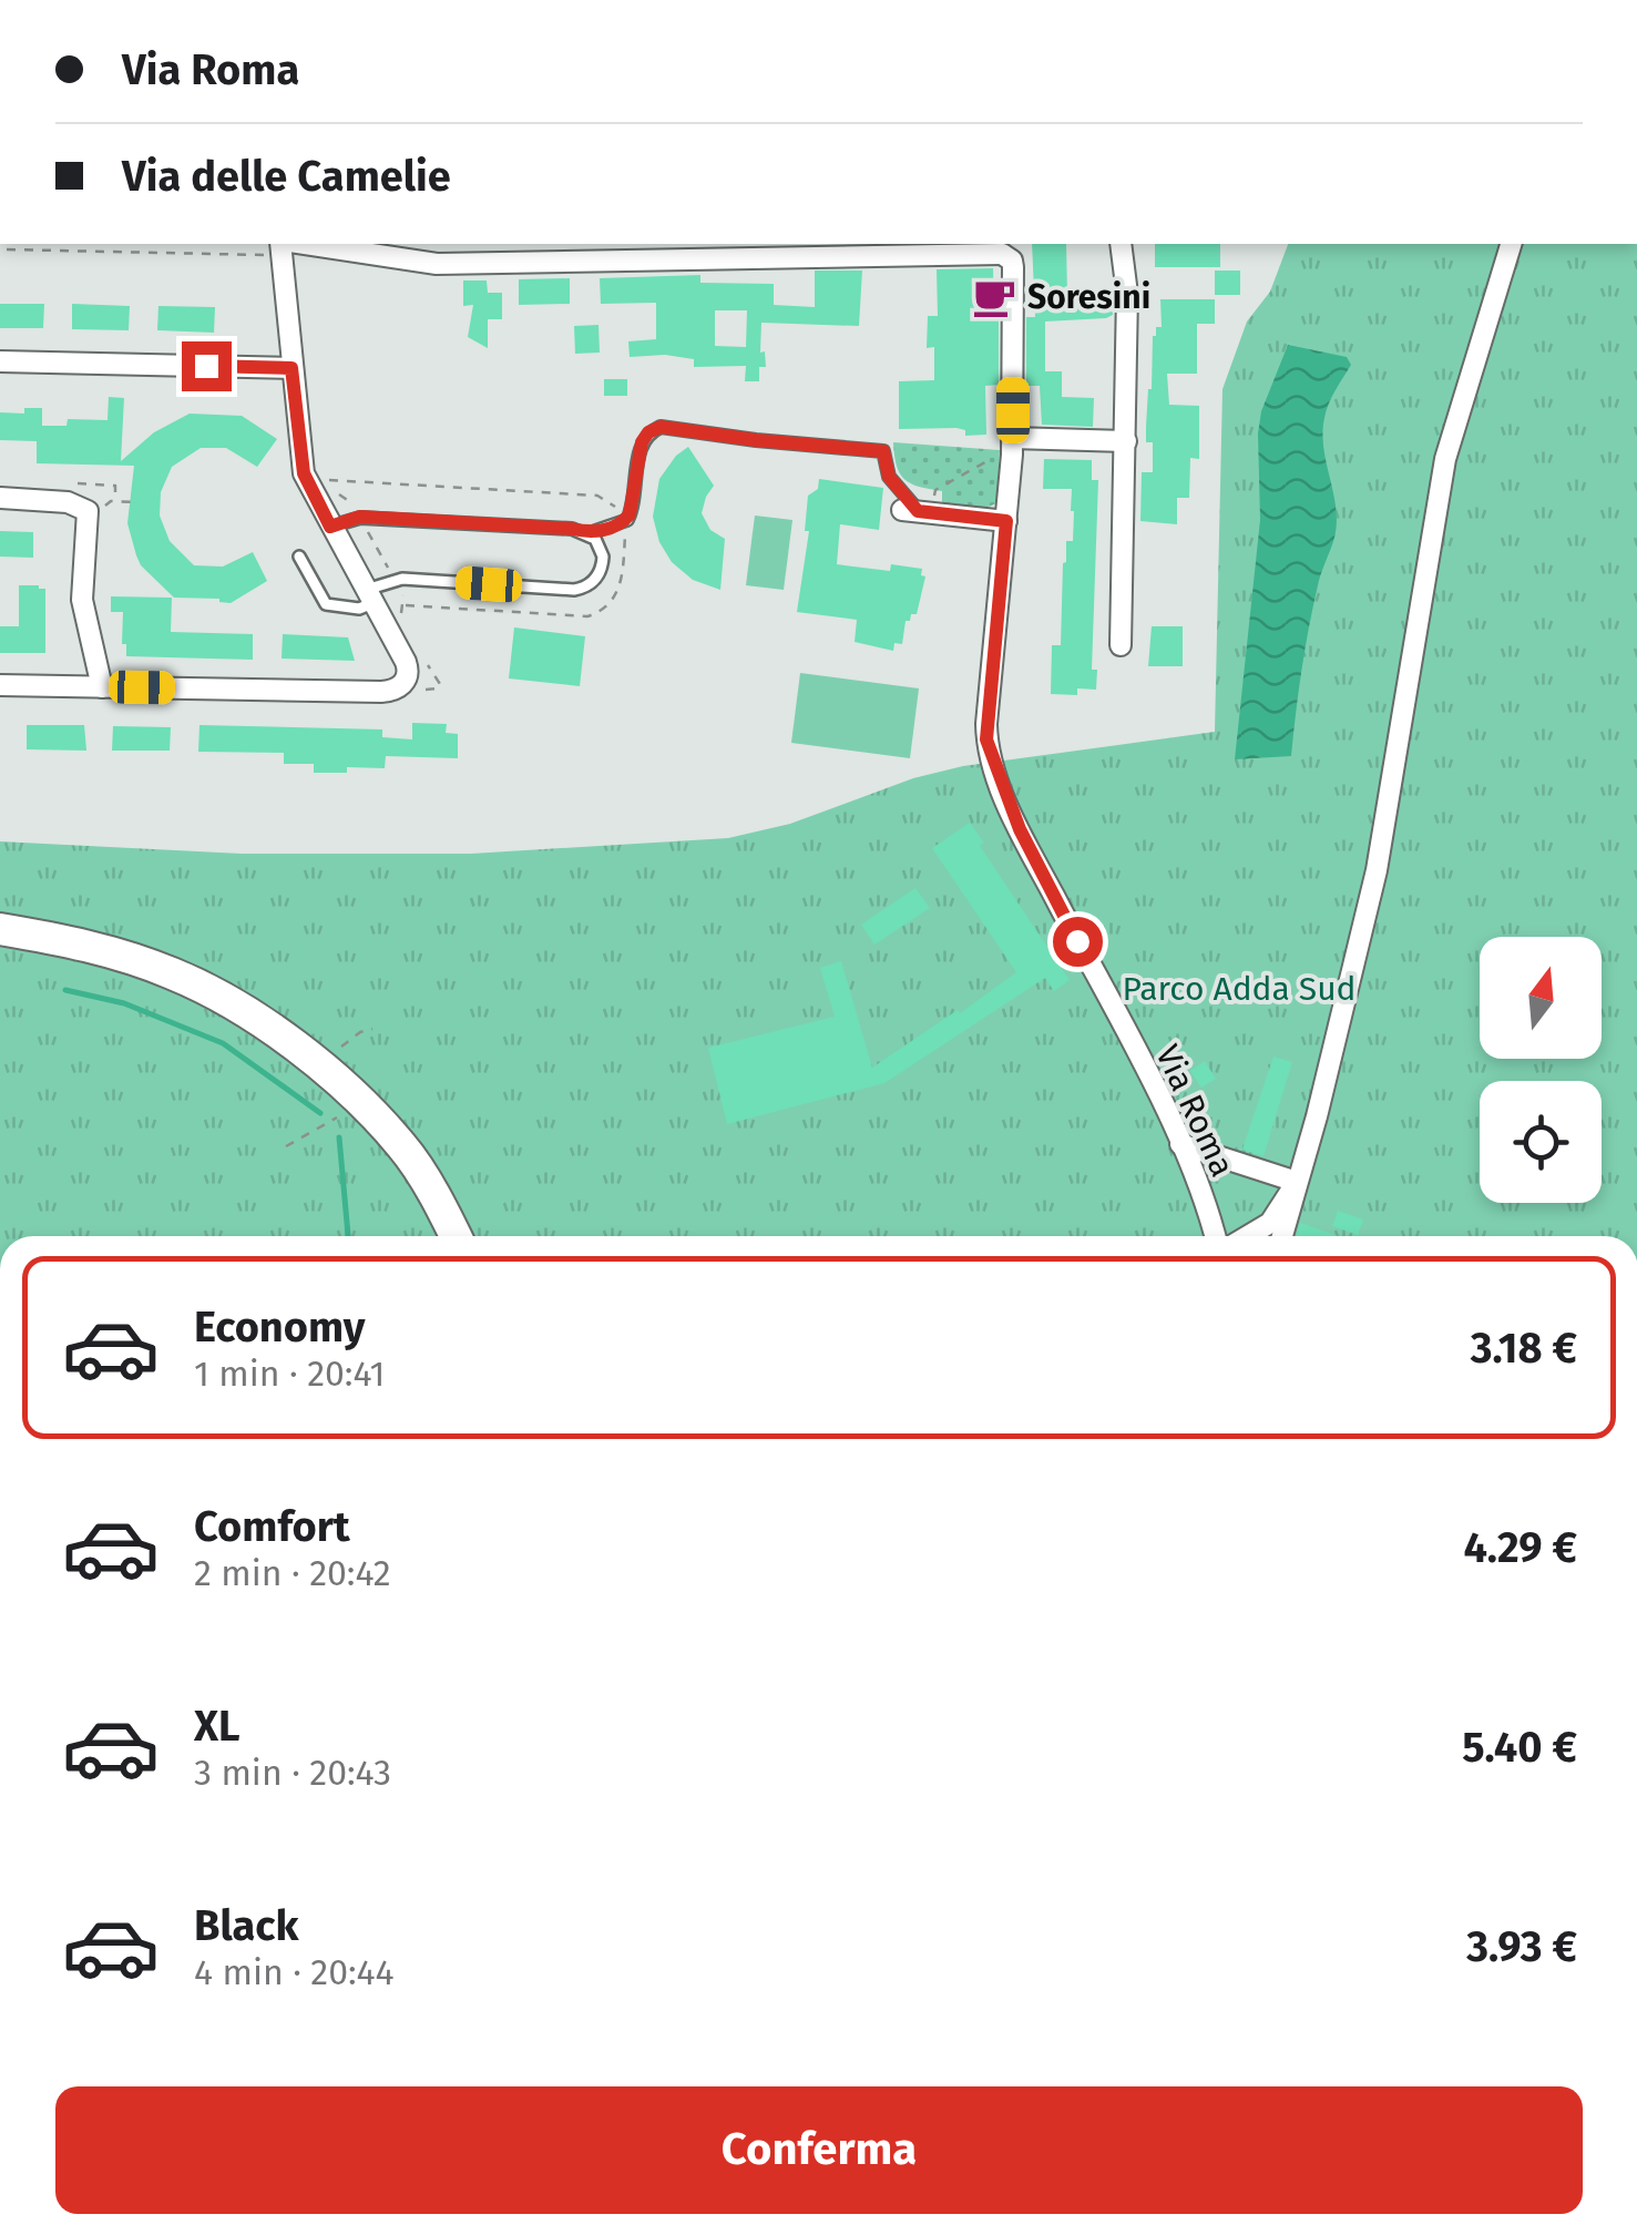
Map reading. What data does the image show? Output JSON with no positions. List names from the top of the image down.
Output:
{
  "streets": {
    "street": ["Via Roma"]
  },
  "parks": ["Parco Adda Sud"],
  "places": {
    "cafe": ["Soresini"]
  },
  "north": "top",
  "page": {
    "banner": ["Via Roma", "Via delle Camelie"],
    "list": [
      {
        "name": "Economy",
        "note": "1 min · 20:41",
        "value": "3.18 €"
      },
      {
        "name": "Comfort",
        "note": "2 min · 20:42",
        "value": "4.29 €"
      },
      {
        "name": "XL",
        "note": "3 min · 20:43",
        "value": "5.40 €"
      },
      {
        "name": "Black",
        "note": "4 min · 20:44",
        "value": "3.93 €"
      }
    ],
    "buttons": "Conferma"
  }
}
